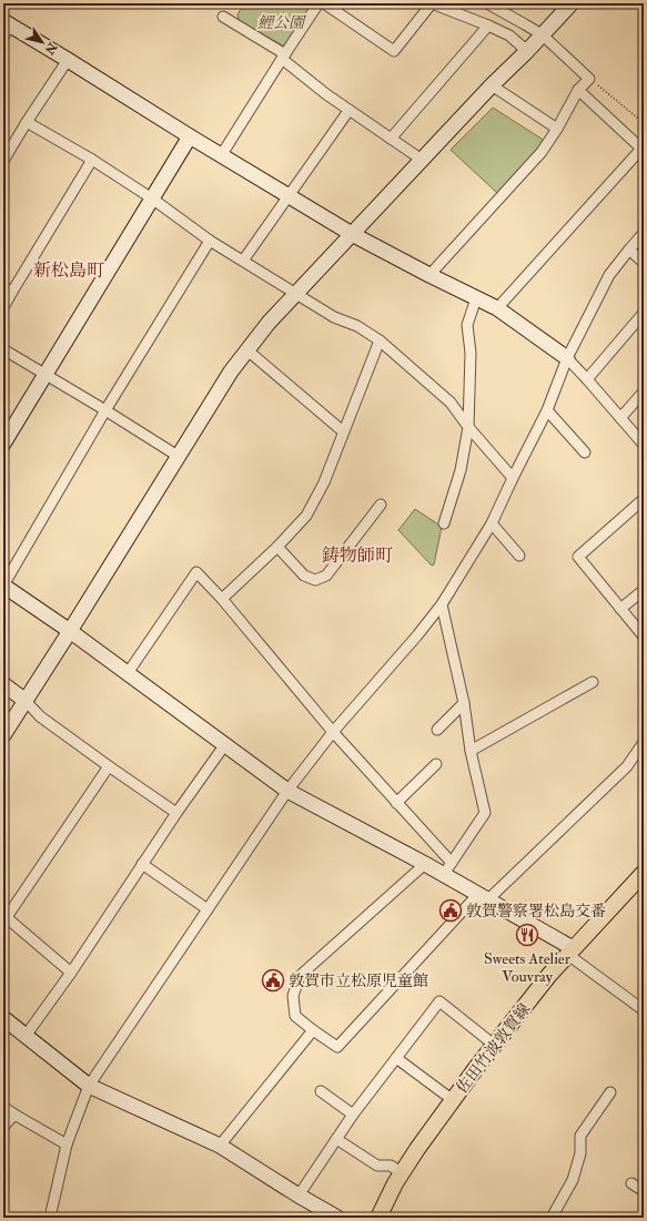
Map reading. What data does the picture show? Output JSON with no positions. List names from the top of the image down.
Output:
{
  "streets": {
    "main road": ["佐田竹波敦賀線"]
  },
  "districts": ["新松島町", "鋳物師町"],
  "parks": ["鯉公園"],
  "places": {
    "public building": ["敦賀警察署松島交番", "敦賀市立松原児童館"],
    "restaurant": ["Sweets Atelier Vouvray"]
  },
  "north": "bottom right"
}
